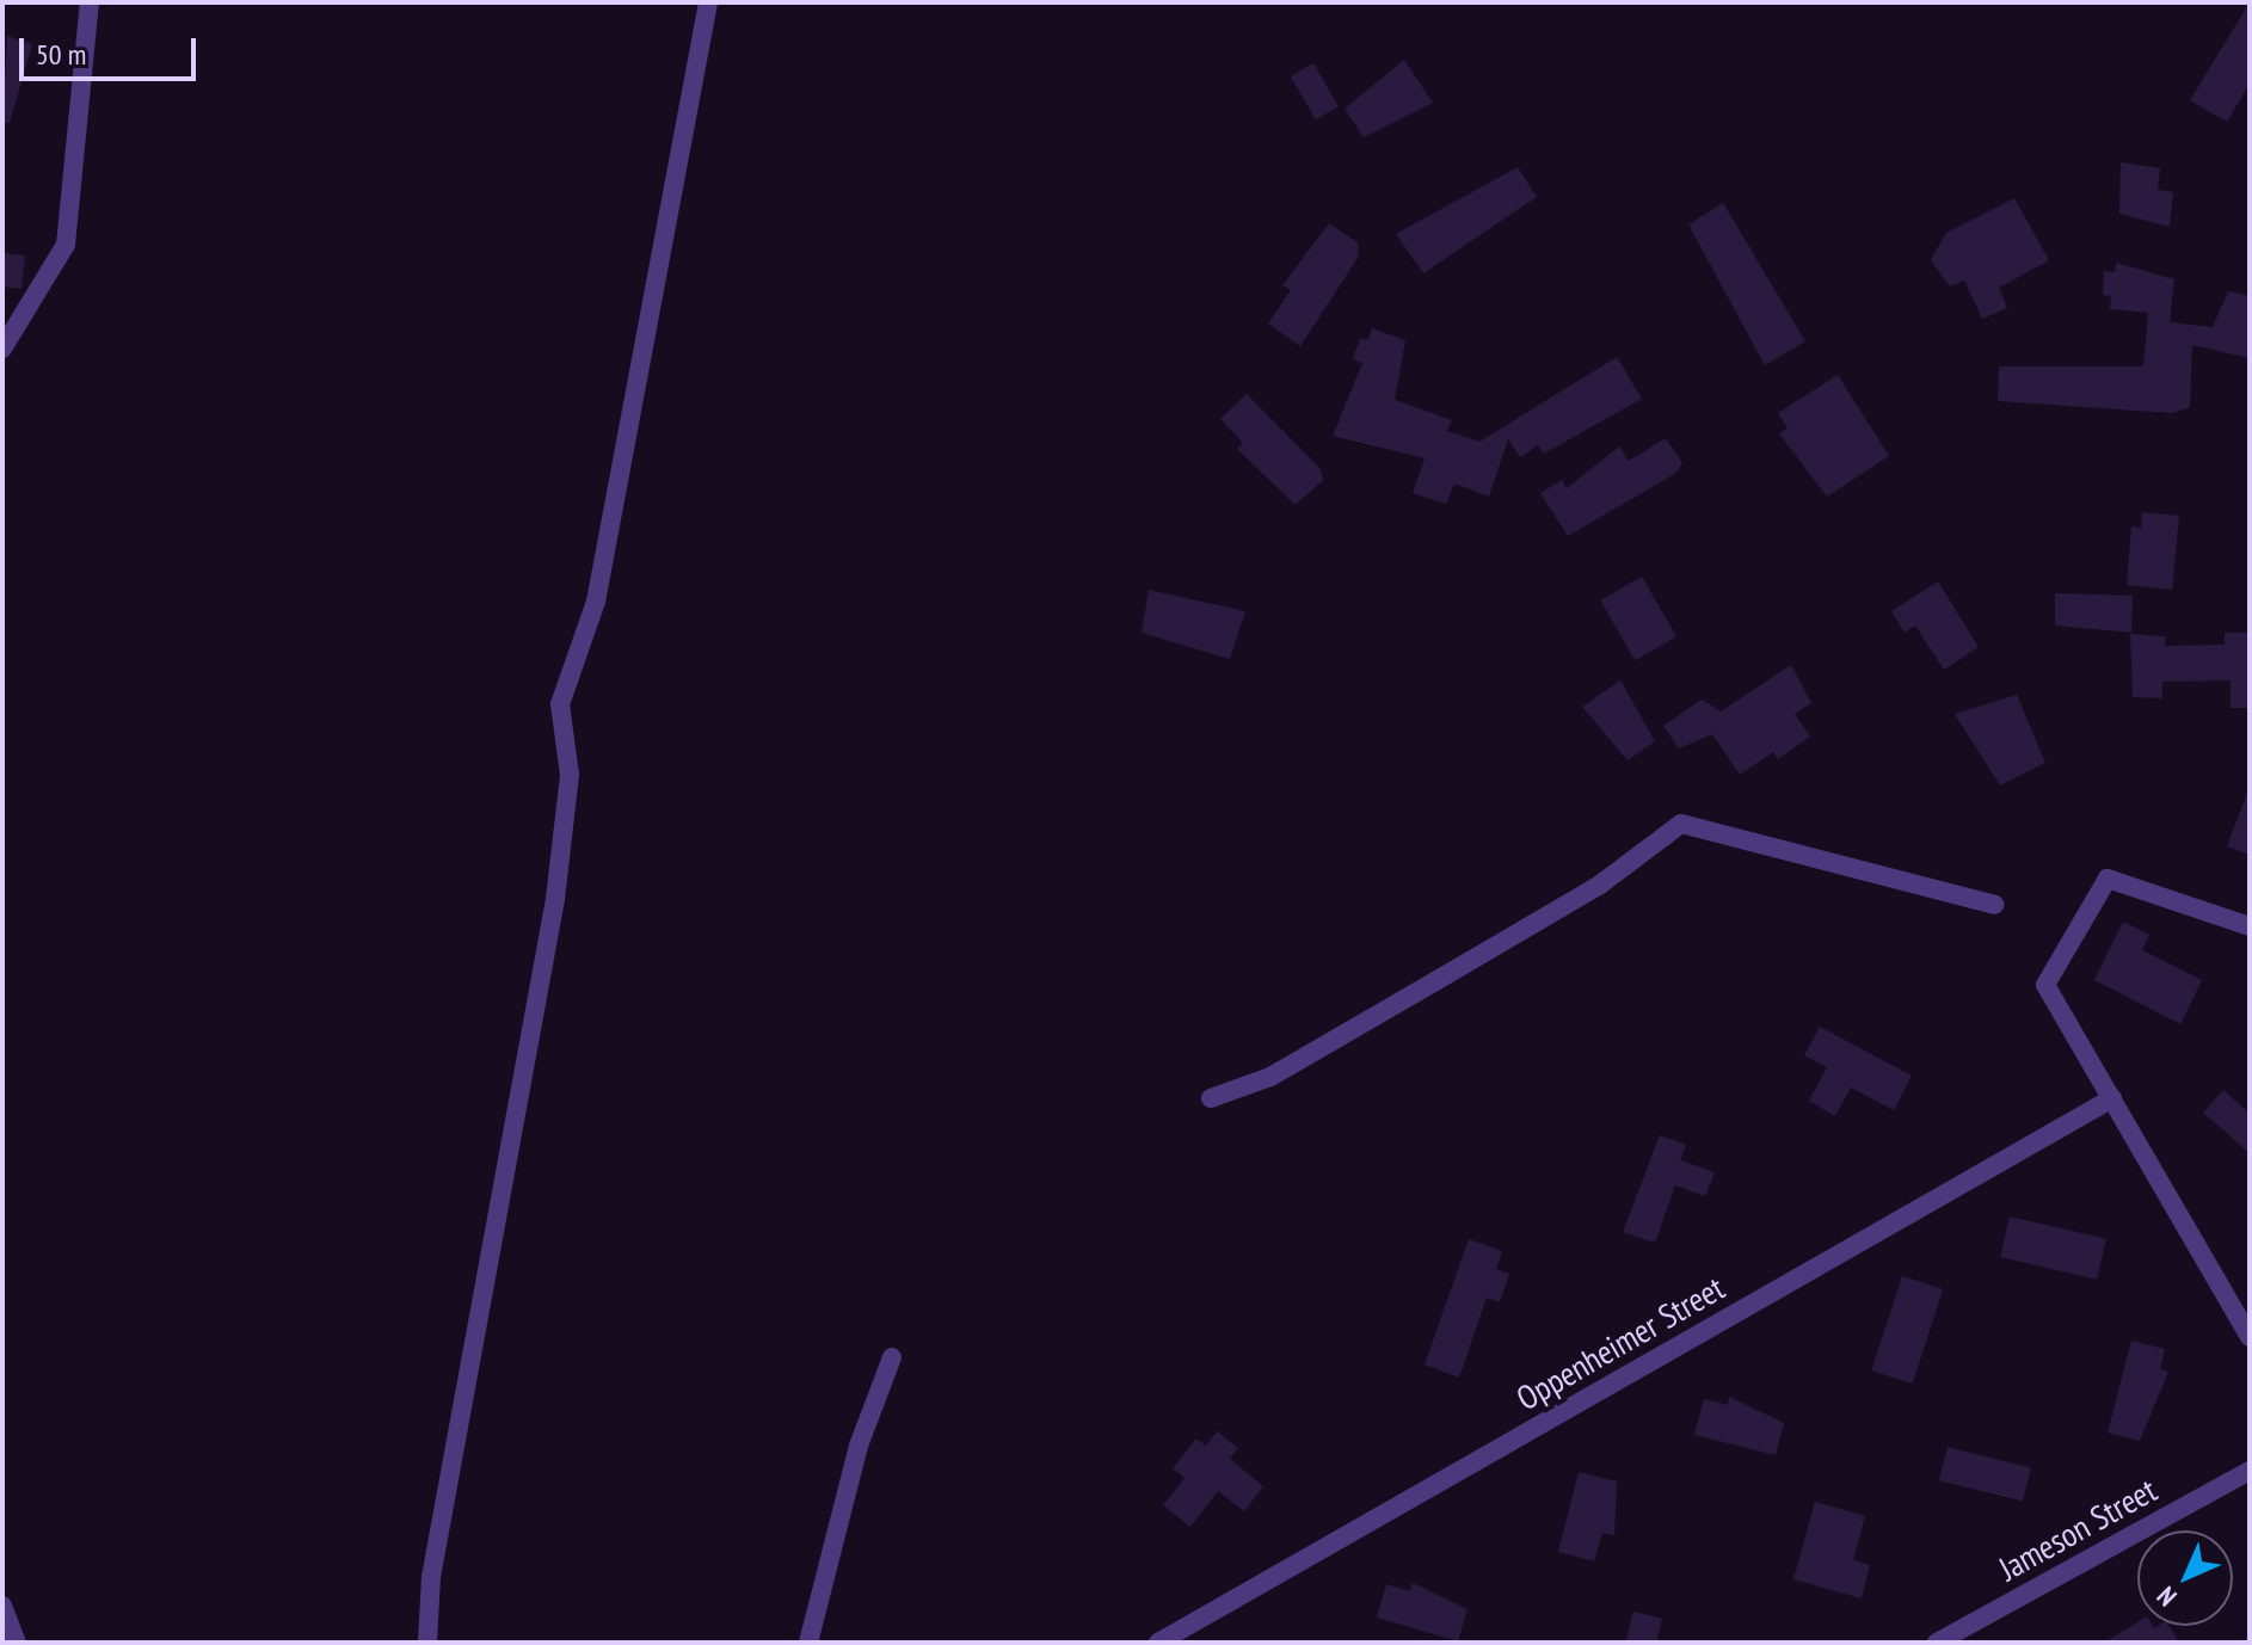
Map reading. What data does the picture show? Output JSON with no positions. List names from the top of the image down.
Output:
{
  "streets": {
    "street": ["Oppenheimer Street", "Jameson Street"]
  },
  "scale_bar": "50 m",
  "north": "bottom left"
}
